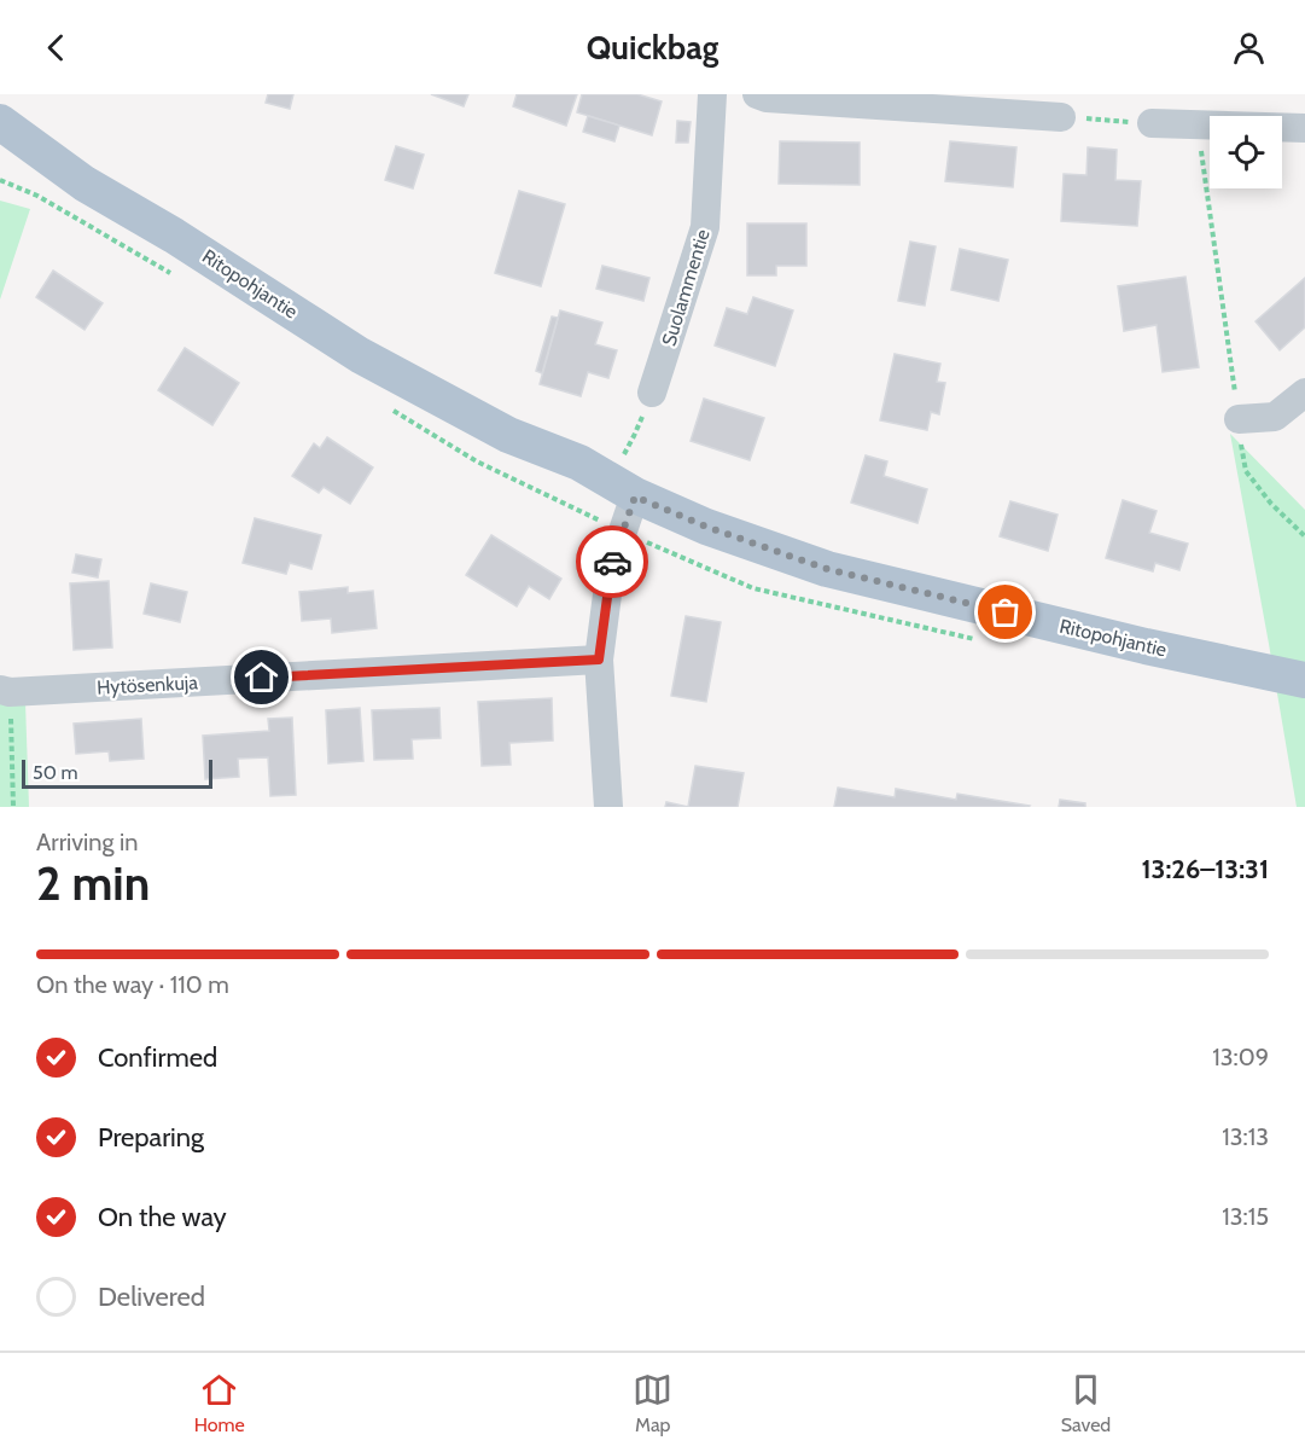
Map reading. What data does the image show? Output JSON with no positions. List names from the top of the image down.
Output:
{
  "streets": {
    "main road": ["Ritopohjantie"],
    "street": ["Suolammentie", "Hytösenkuja"]
  },
  "scale_bar": "50 m",
  "page": {
    "header": "Quickbag",
    "scale": "50 m",
    "heading": ["2 min", "Arriving in", "13:26–13:31"],
    "bar": "On the way · 110 m",
    "list": [
      ["Confirmed", "13:09"],
      ["Preparing", "13:13"],
      ["On the way", "13:15"],
      "Delivered"
    ],
    "tabs": ["Home", "Map", "Saved"]
  }
}
